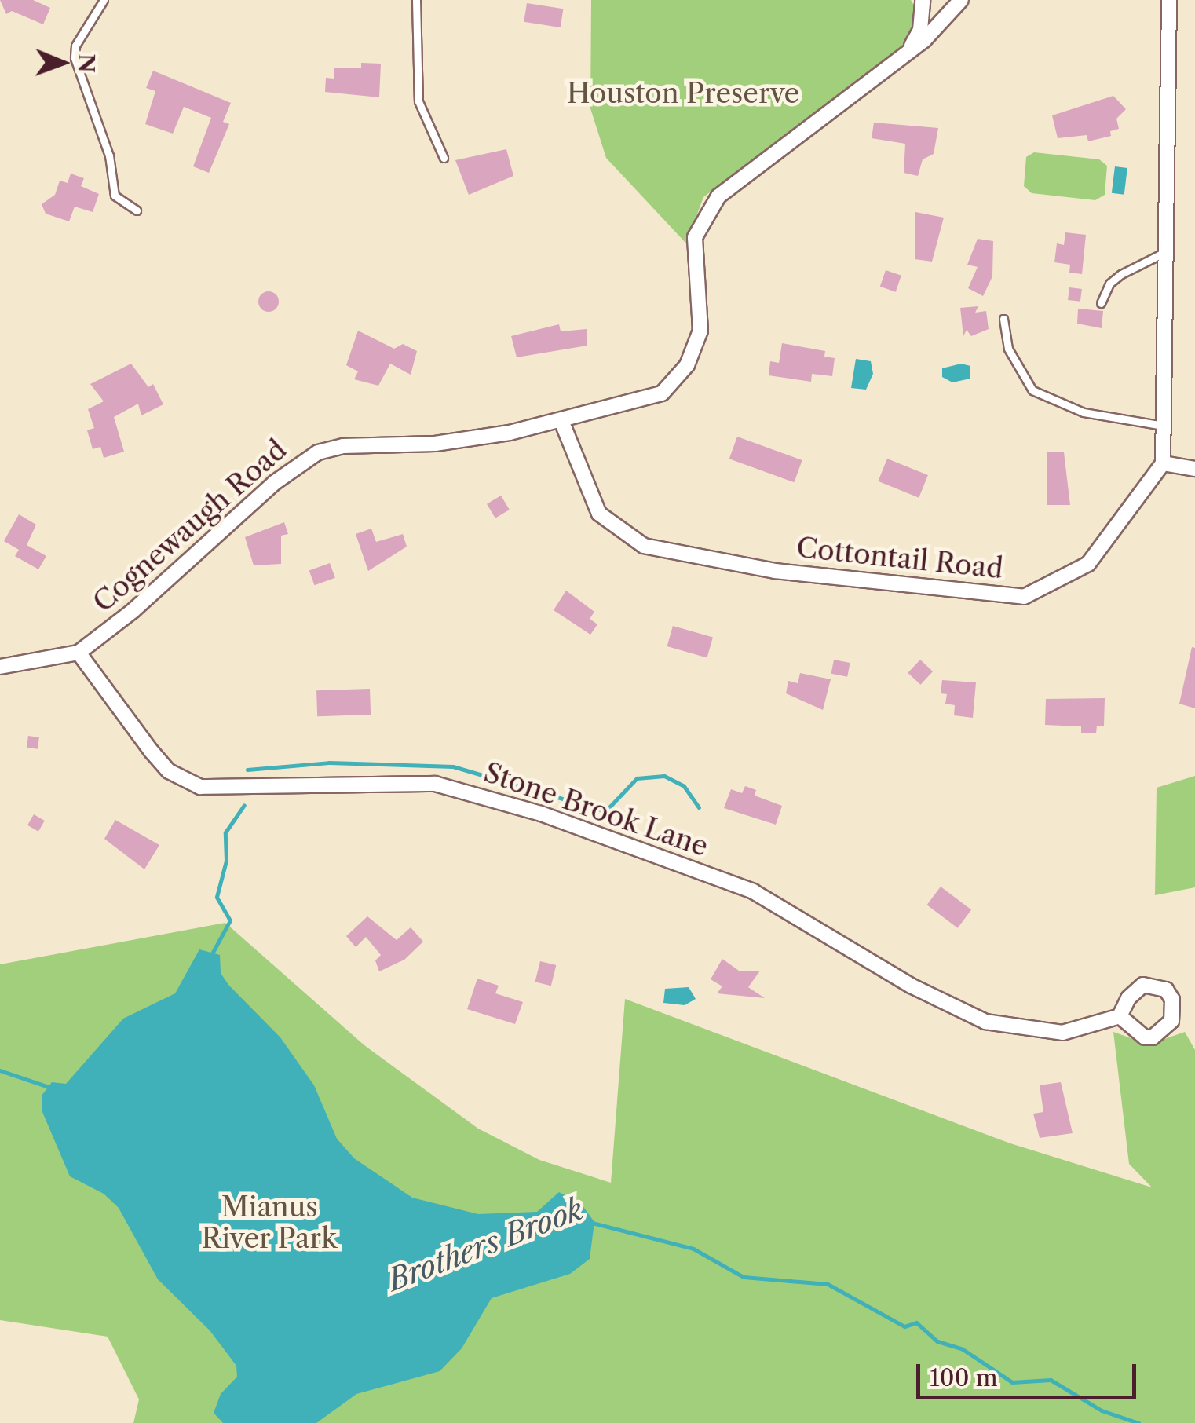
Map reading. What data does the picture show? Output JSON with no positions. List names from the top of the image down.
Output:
{
  "streets": {
    "street": ["Cognewaugh Road", "Cottontail Road", "Stone Brook Lane"]
  },
  "crossings": [
    ["Cognewaugh Road", "Cottontail Road"],
    ["Cognewaugh Road", "Stone Brook Lane"]
  ],
  "water": ["Brothers Brook"],
  "parks": ["Houston Preserve", "Mianus River Park"],
  "scale_bar": "100 m",
  "north": "right"
}
